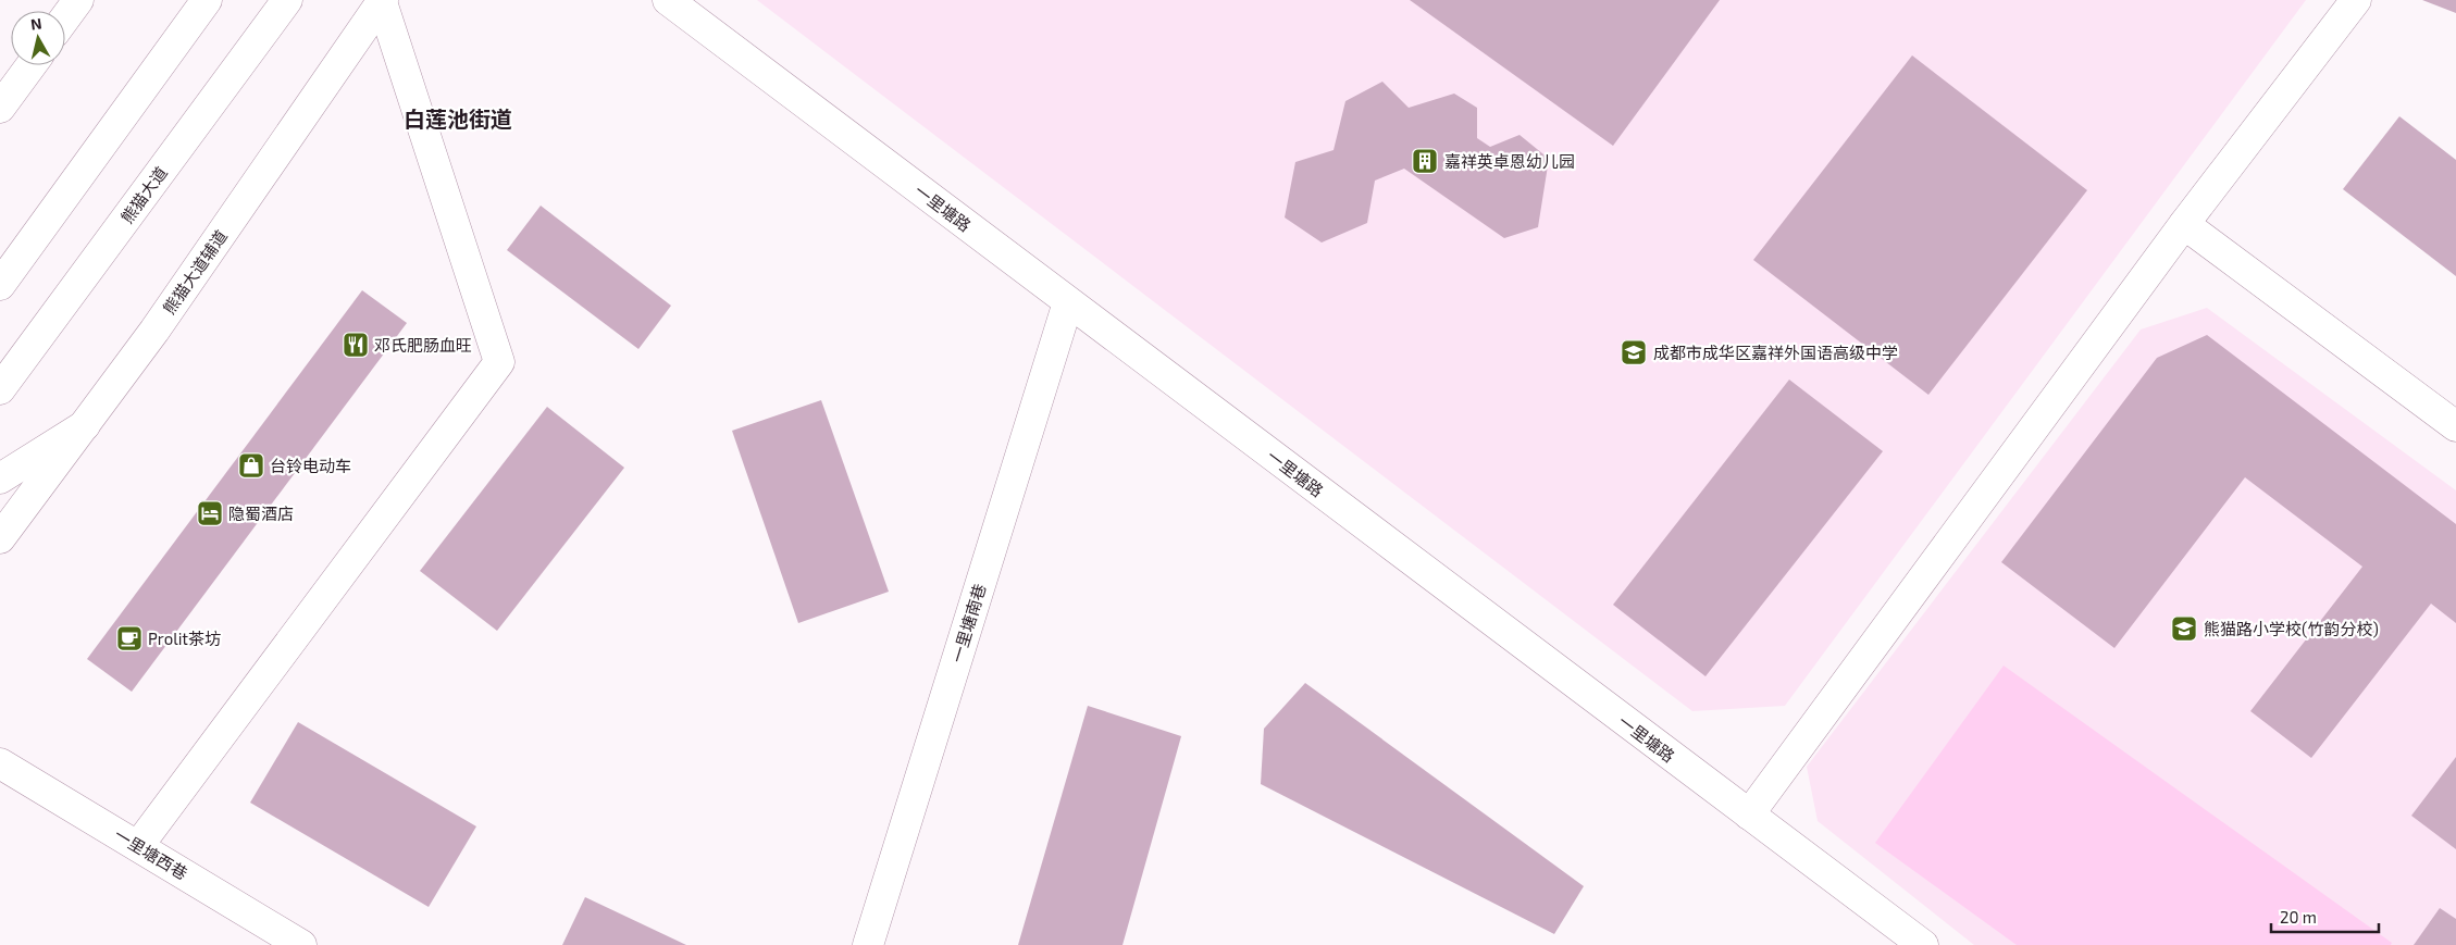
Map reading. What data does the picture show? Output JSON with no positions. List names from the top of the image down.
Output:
{
  "streets": {
    "street": [
      "熊猫大道",
      "一里塘路",
      "熊猫大道辅道",
      "一里塘南巷",
      "一里塘西巷"
    ]
  },
  "crossings": [
    ["一里塘路", "一里塘南巷"]
  ],
  "districts": ["白莲池街道"],
  "places": {
    "building": ["嘉祥英卓恩幼儿园"],
    "restaurant": ["邓氏肥肠血旺"],
    "school or university": ["成都市成华区嘉祥外国语高级中学", "熊猫路小学校(竹韵分校)"],
    "shop": ["台铃电动车"],
    "hotel": ["隐蜀酒店"],
    "cafe": ["Prolit茶坊"]
  },
  "scale_bar": "20 m",
  "north": "top"
}
